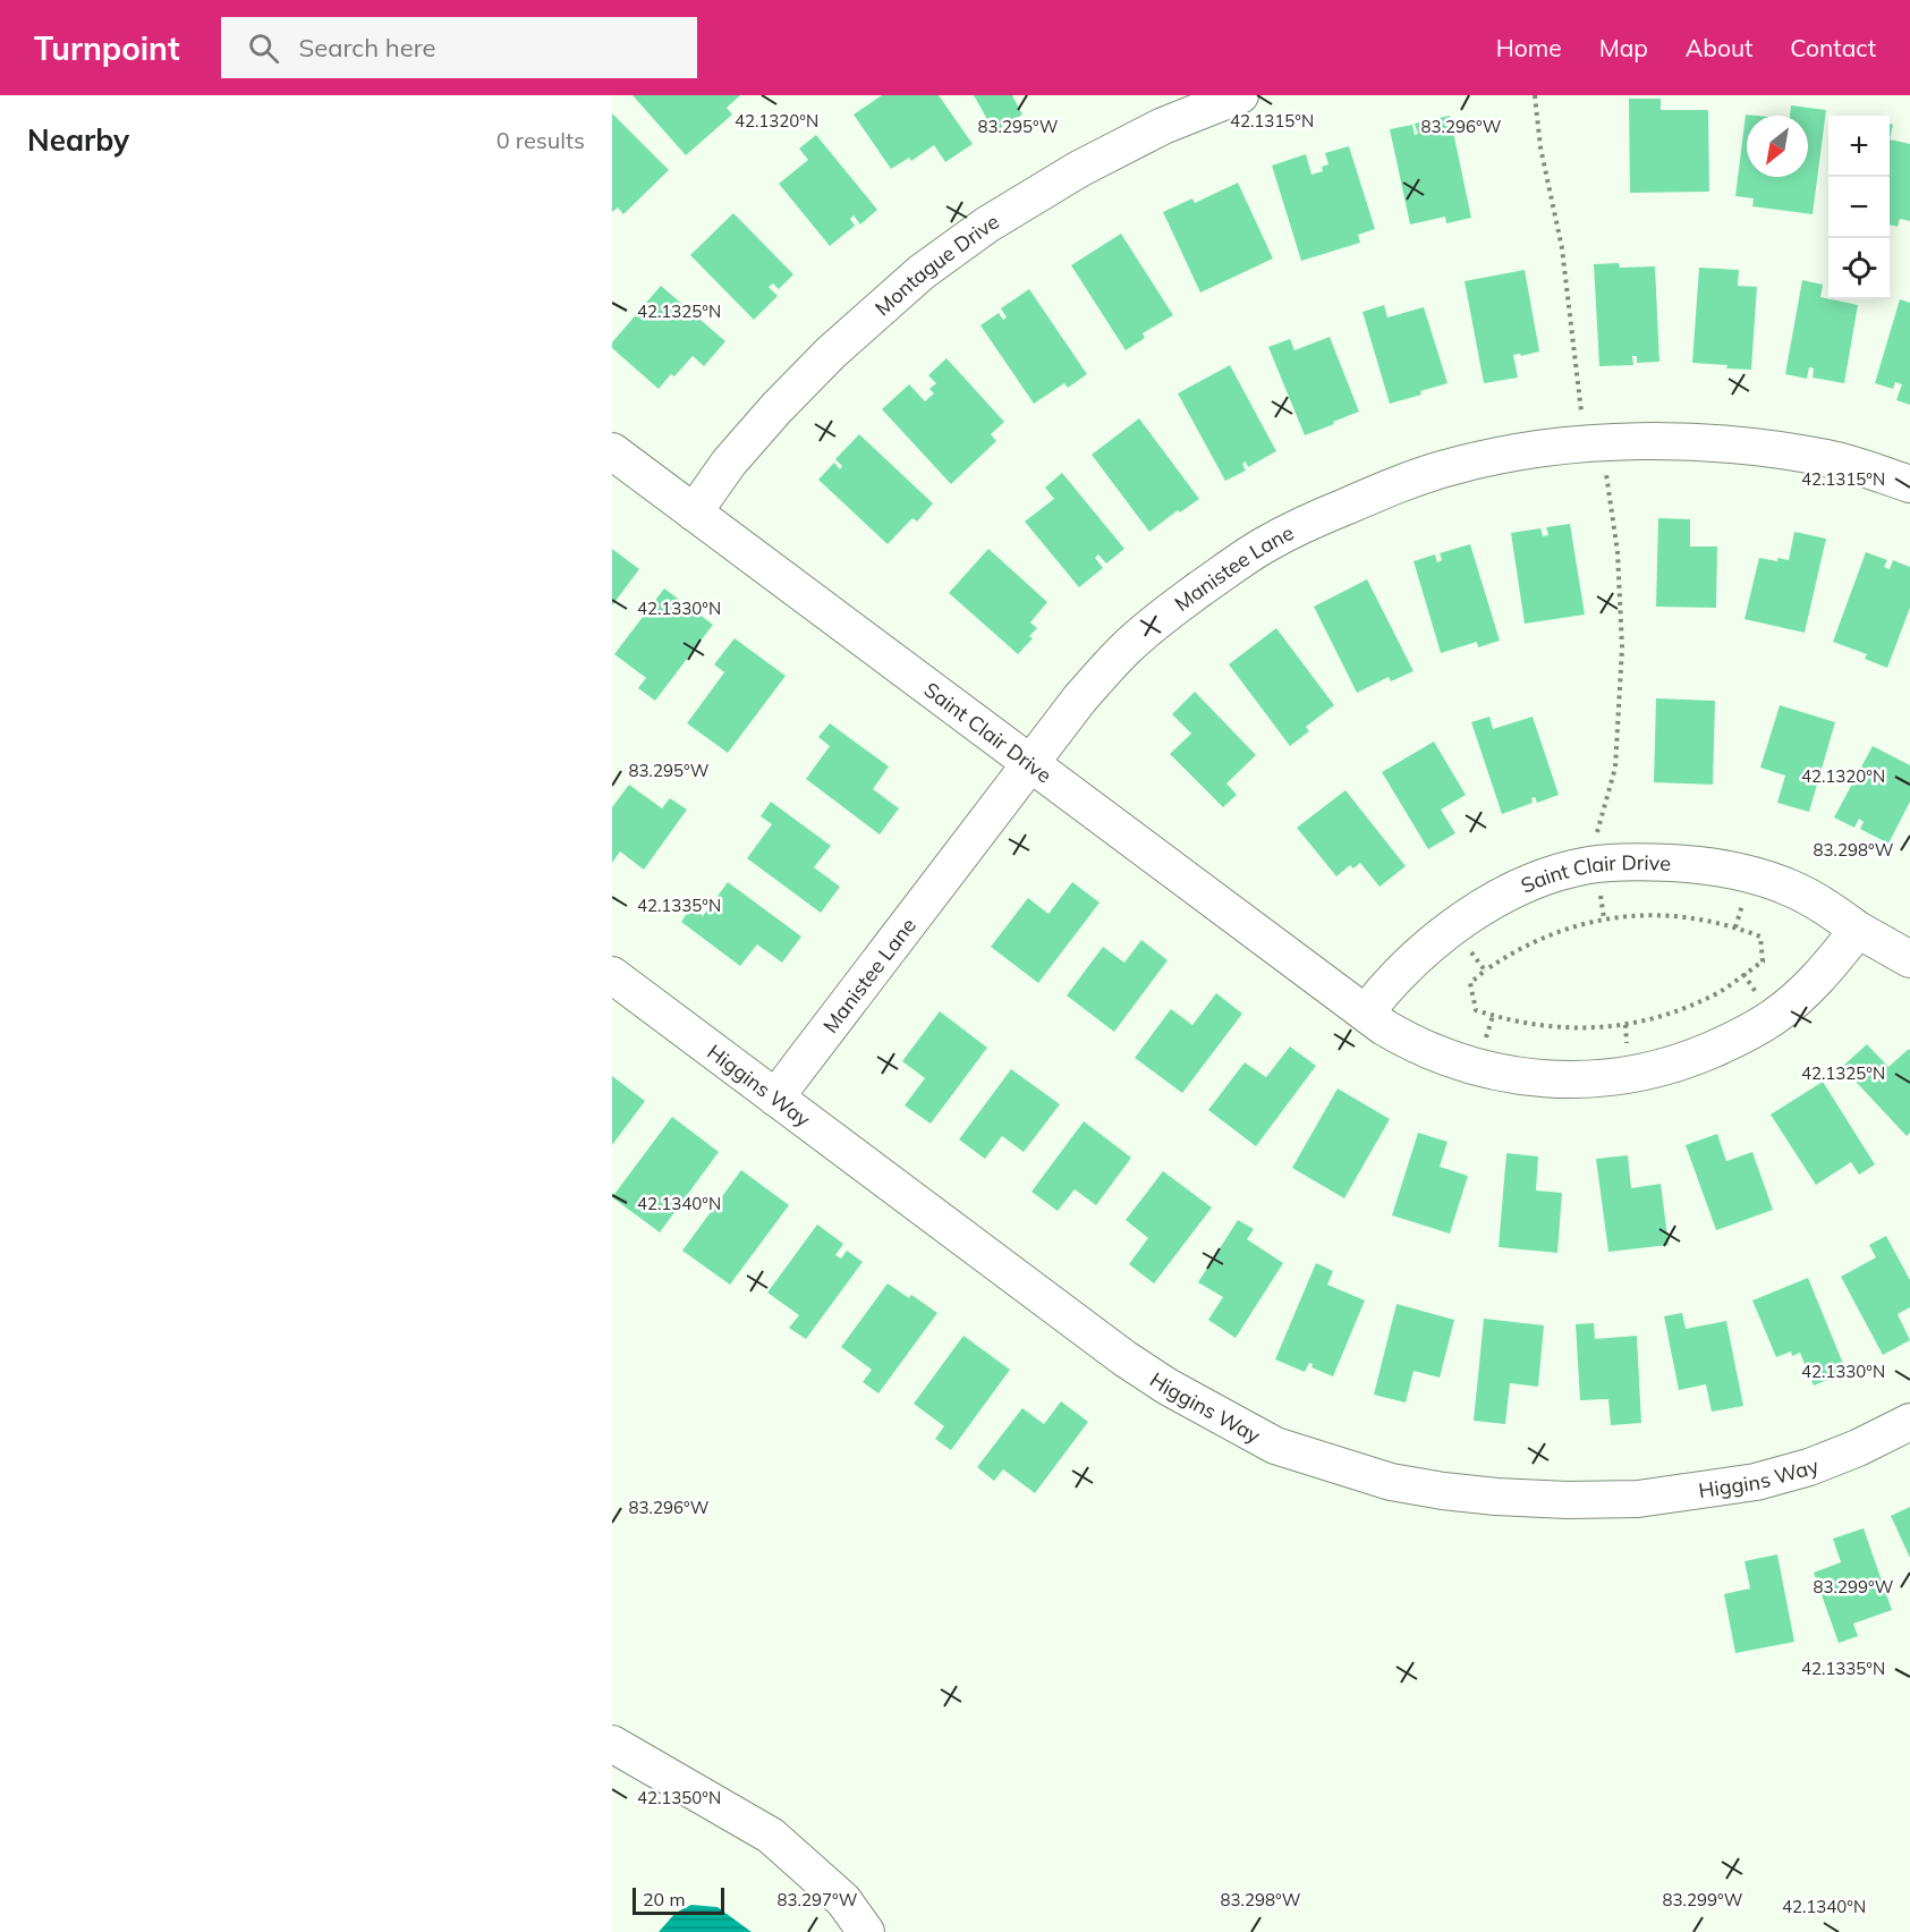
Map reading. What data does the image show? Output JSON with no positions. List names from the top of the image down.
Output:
{
  "streets": {
    "street": [
      "Montague Drive",
      "Manistee Lane",
      "Saint Clair Drive",
      "Higgins Way"
    ]
  },
  "crossings": [
    ["Montague Drive", "Saint Clair Drive"],
    ["Manistee Lane", "Saint Clair Drive"],
    ["Manistee Lane", "Higgins Way"]
  ],
  "scale_bar": "20 m",
  "north": "bottom left",
  "page": {
    "header": "Turnpoint",
    "search": "Search here",
    "nav": [
      "Home",
      "Map",
      "About",
      "Contact"
    ],
    "heading": ["Nearby", "0 results"],
    "map_buttons": ["+", "−"],
    "scale": "20 m"
  },
  "coordinates": [
    "42.1320°N",
    "42.1315°N",
    "83.295°W",
    "83.296°W",
    "42.1325°N",
    "42.1330°N",
    "83.298°W",
    "42.1335°N",
    "42.1340°N",
    "83.299°W",
    "42.1350°N",
    "83.297°W"
  ]
}
